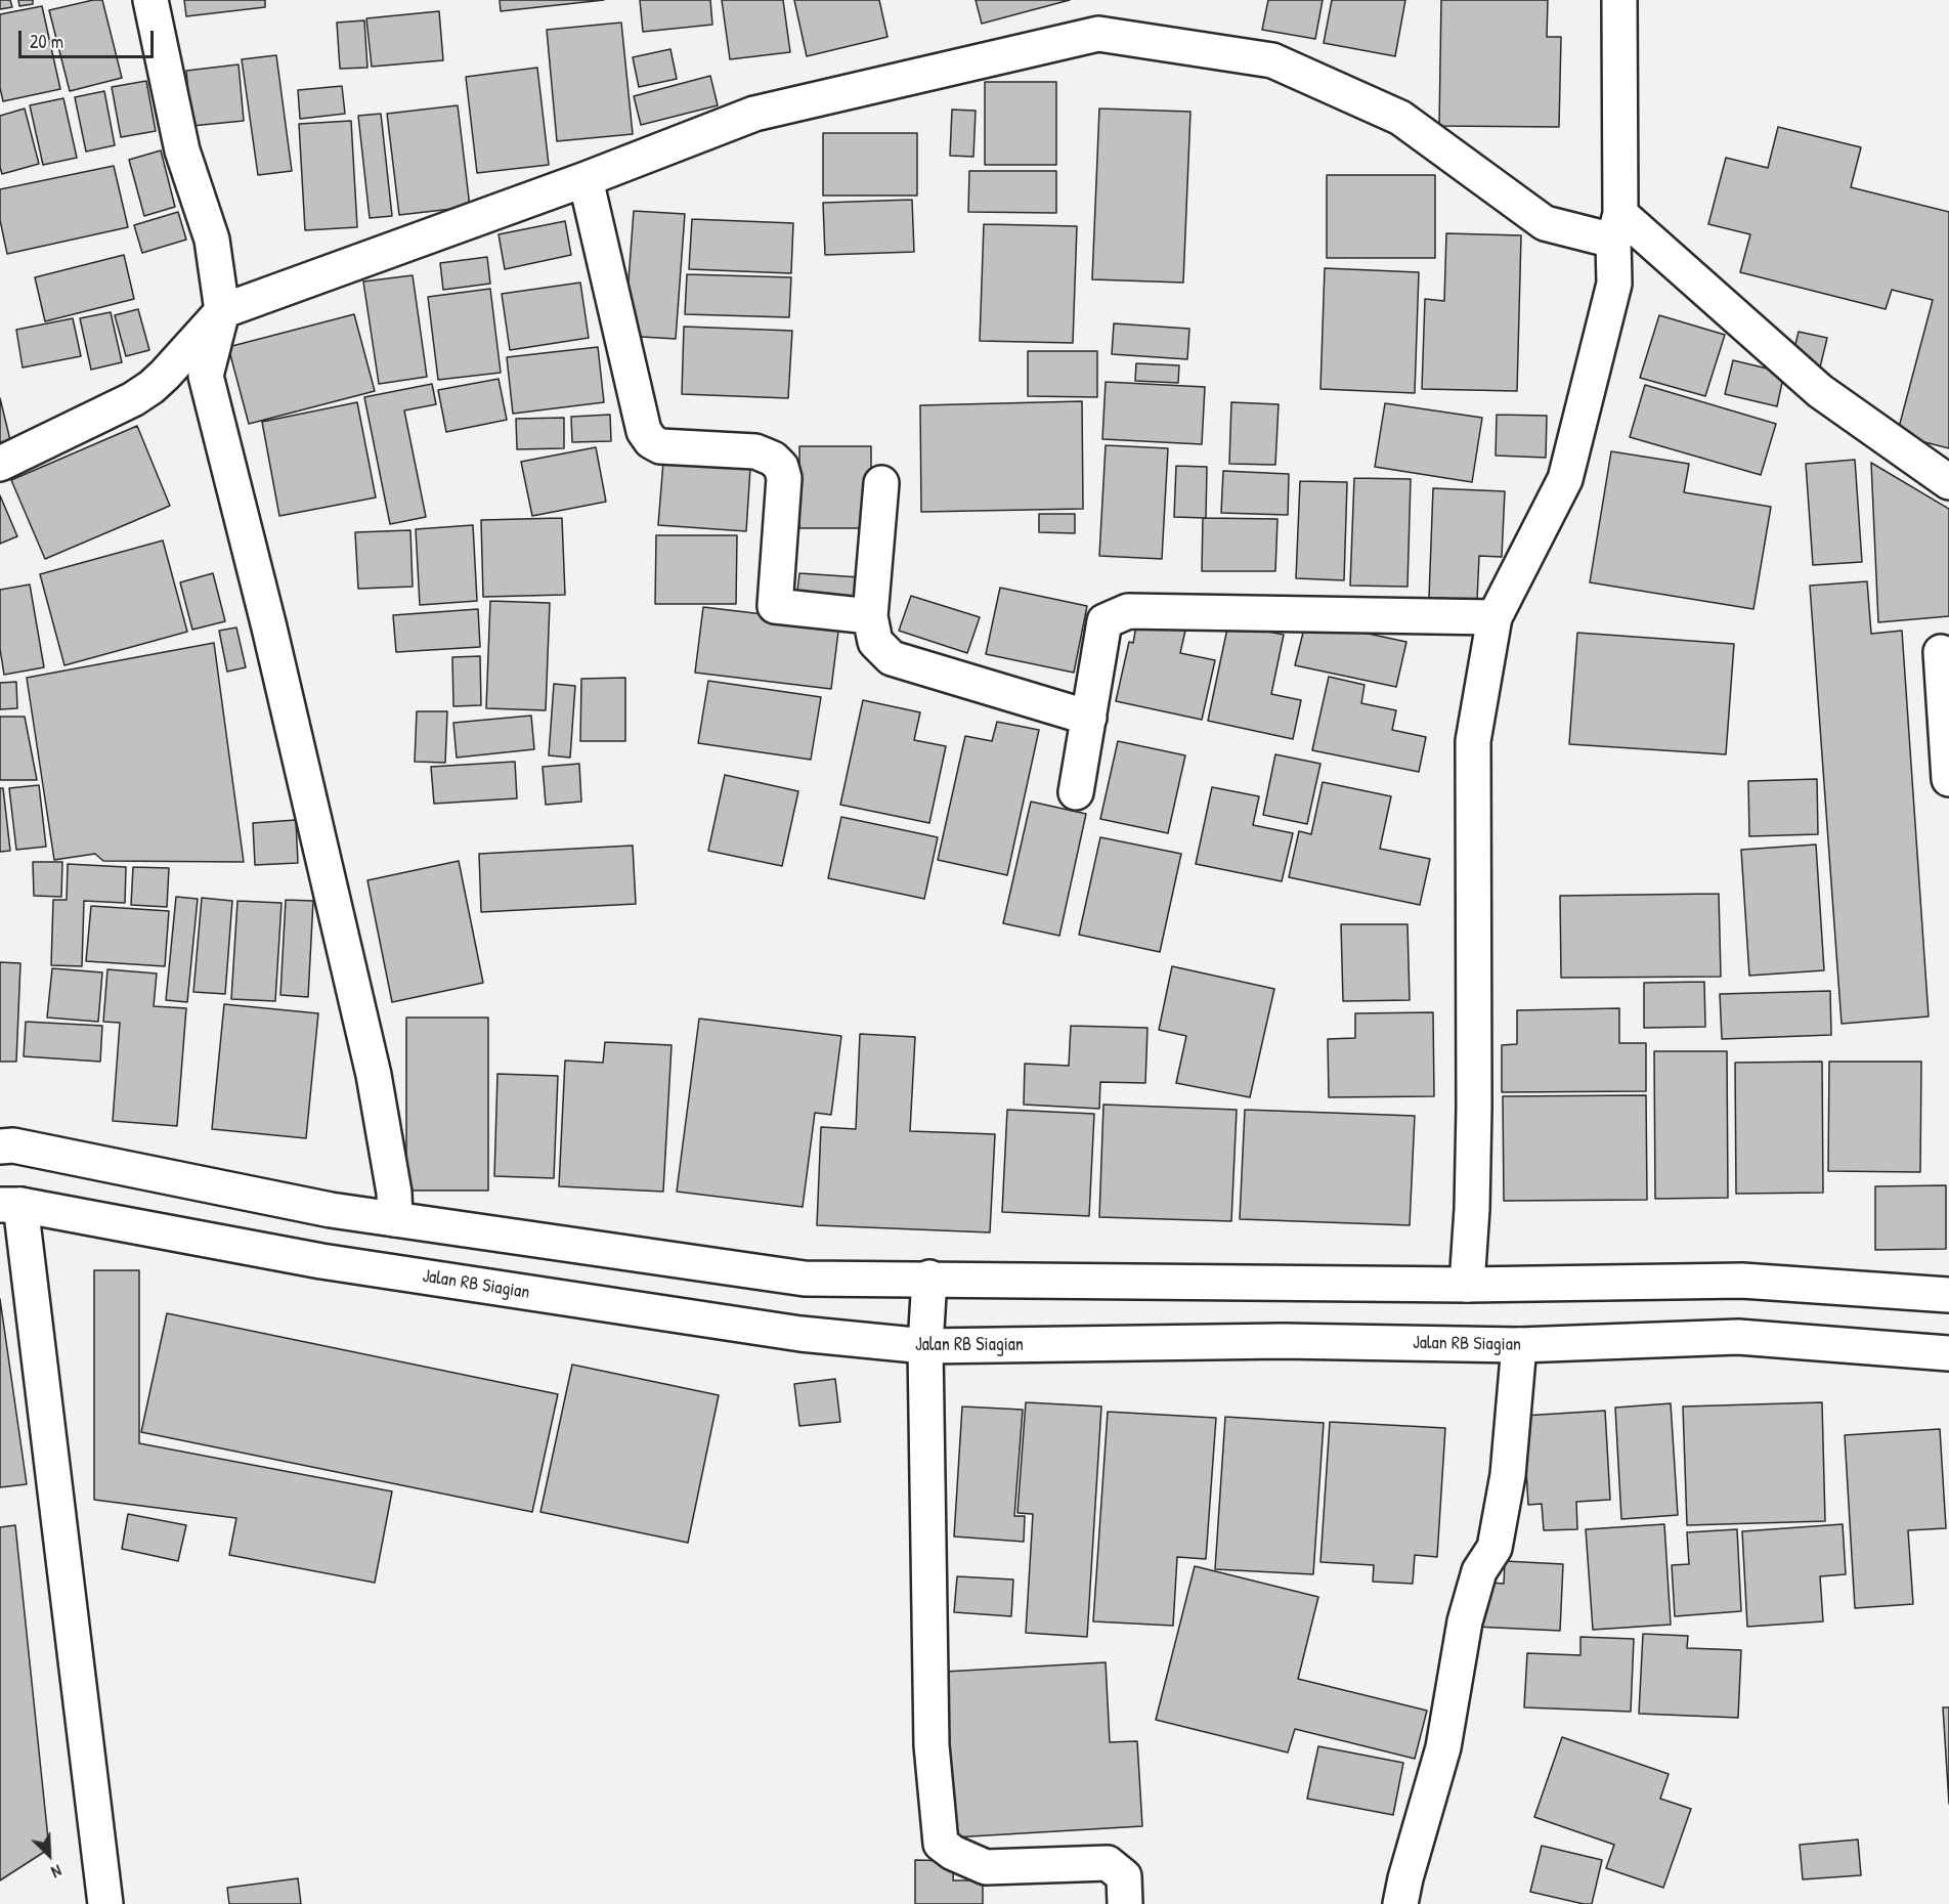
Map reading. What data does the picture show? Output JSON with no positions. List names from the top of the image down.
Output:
{
  "streets": {
    "main road": ["Jalan RB Siagian"]
  },
  "scale_bar": "20 m",
  "north": "bottom right"
}
